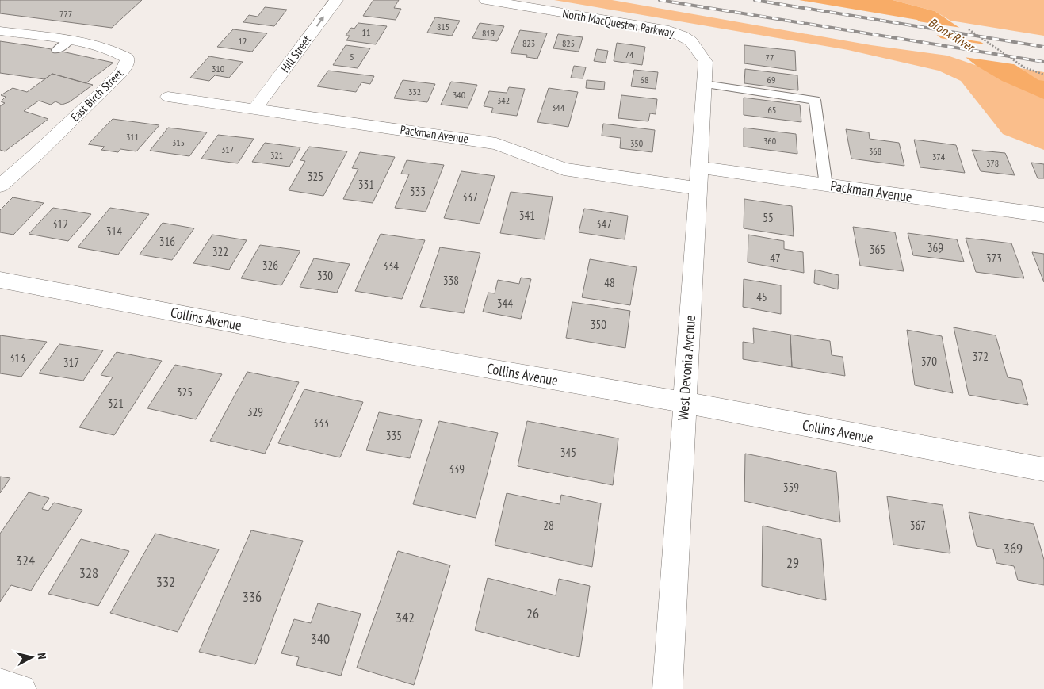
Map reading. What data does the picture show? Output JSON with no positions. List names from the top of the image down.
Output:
{
  "streets": {
    "street": [
      "North MacQuesten Parkway",
      "Hill Street",
      "East Birch Street",
      "Packman Avenue",
      "Collins Avenue",
      "West Devonia Avenue"
    ]
  },
  "crossings": [
    ["North MacQuesten Parkway", "West Devonia Avenue"],
    ["Hill Street", "Packman Avenue"],
    ["Packman Avenue", "West Devonia Avenue"],
    ["Collins Avenue", "West Devonia Avenue"]
  ],
  "one_way": ["Hill Street"],
  "water": ["Bronx River"],
  "house_numbers": [
    "777",
    "815",
    "11",
    "819",
    "12",
    "823",
    "825",
    "74",
    "5",
    "77",
    "310",
    "68",
    "69",
    "332",
    "340",
    "342",
    "344",
    "65",
    "311",
    "360",
    "315",
    "350",
    "317",
    "368",
    "321",
    "374",
    "378",
    "325",
    "331",
    "333",
    "337",
    "341",
    "55",
    "312",
    "347",
    "314",
    "316",
    "369",
    "365",
    "322",
    "47",
    "373",
    "326",
    "334",
    "330",
    "338",
    "48",
    "45",
    "344",
    "350",
    "372",
    "313",
    "370",
    "317",
    "325",
    "321",
    "329",
    "333",
    "335",
    "345",
    "339",
    "359",
    "28",
    "367",
    "369",
    "324",
    "29",
    "328",
    "332",
    "336",
    "26",
    "342",
    "340"
  ],
  "north": "right"
}
